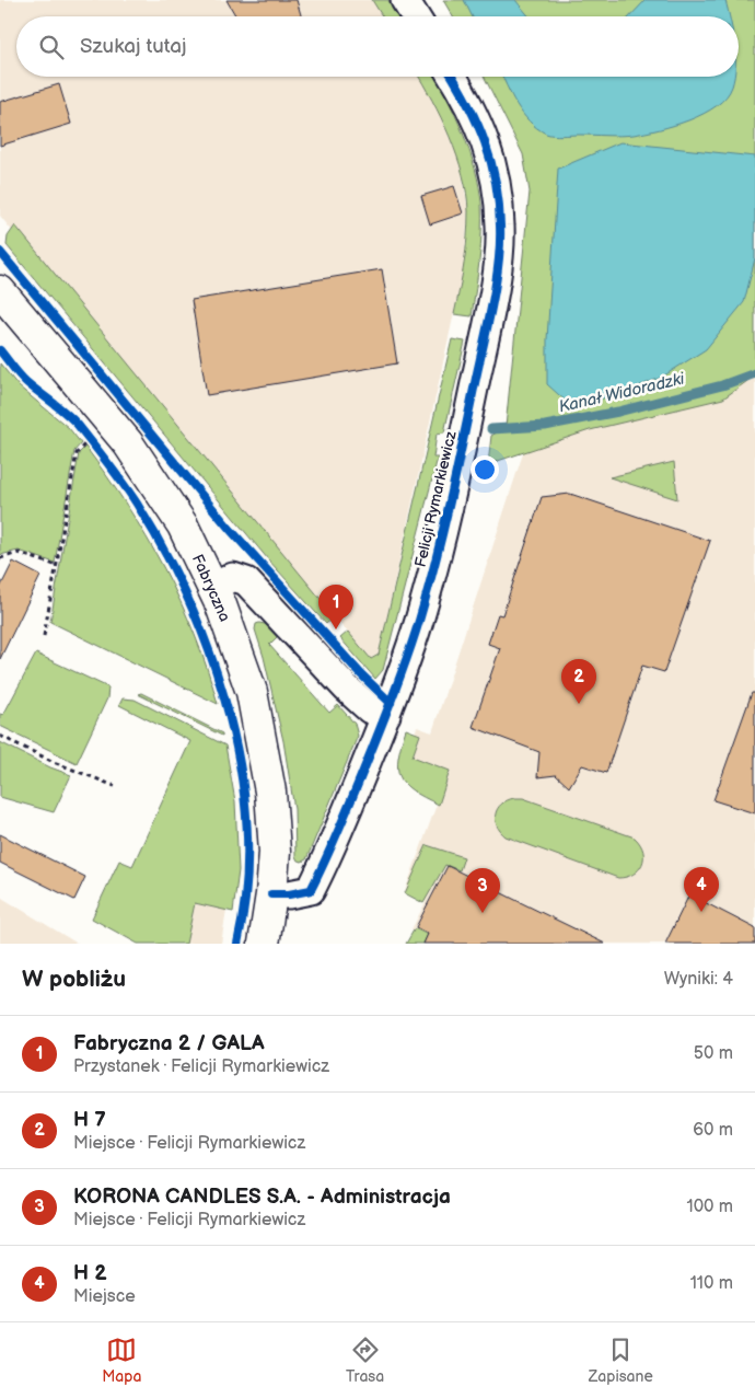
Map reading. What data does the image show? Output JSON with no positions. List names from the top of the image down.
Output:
{
  "streets": {
    "street": ["Felicji Rymarkiewicz", "Fabryczna"]
  },
  "crossings": [
    ["Felicji Rymarkiewicz", "Fabryczna"]
  ],
  "water": ["Kanał Widoradzki"],
  "page": {
    "search": "Szukaj tutaj",
    "pins": [
      "1",
      "2",
      "4",
      "3"
    ],
    "heading": ["W pobliżu", "Wyniki: 4"],
    "list": [
      {
        "mark": "1",
        "name": "Fabryczna 2 / GALA",
        "note": "Przystanek · Felicji Rymarkiewicz",
        "value": "50 m"
      },
      {
        "mark": "2",
        "name": "H 7",
        "note": "Miejsce · Felicji Rymarkiewicz",
        "value": "60 m"
      },
      {
        "mark": "3",
        "name": "KORONA CANDLES S.A. - Administracja",
        "note": "Miejsce · Felicji Rymarkiewicz",
        "value": "100 m"
      },
      {
        "mark": "4",
        "name": "H 2",
        "note": "Miejsce",
        "value": "110 m"
      }
    ],
    "nav": ["Mapa", "Trasa", "Zapisane"]
  }
}
